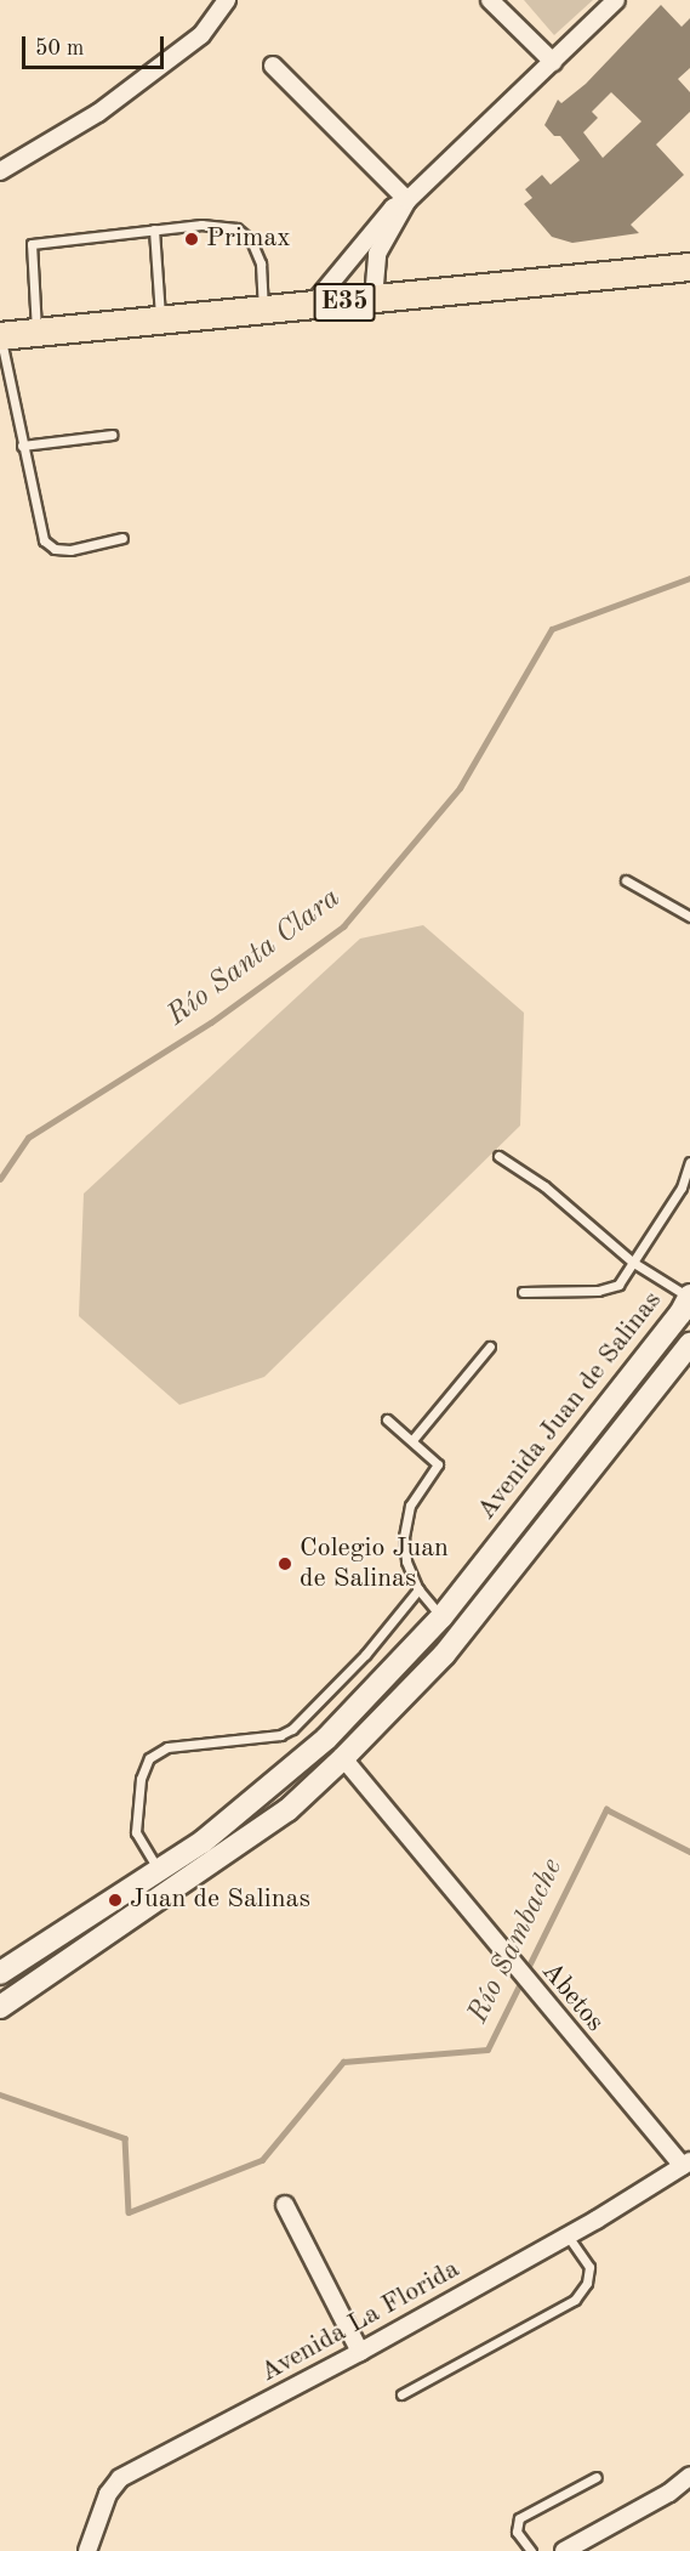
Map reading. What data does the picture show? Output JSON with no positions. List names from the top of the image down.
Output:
{
  "streets": {
    "highway": ["E35"],
    "main road": ["Avenida Juan de Salinas"],
    "street": ["Abetos", "Avenida La Florida"]
  },
  "crossings": [
    ["Avenida Juan de Salinas", "Abetos"],
    ["Abetos", "Avenida La Florida"]
  ],
  "water": ["Río Santa Clara", "Río Sambache"],
  "places": ["Primax", "Colegio Juan de Salinas", "Juan de Salinas"],
  "scale_bar": "50 m"
}
